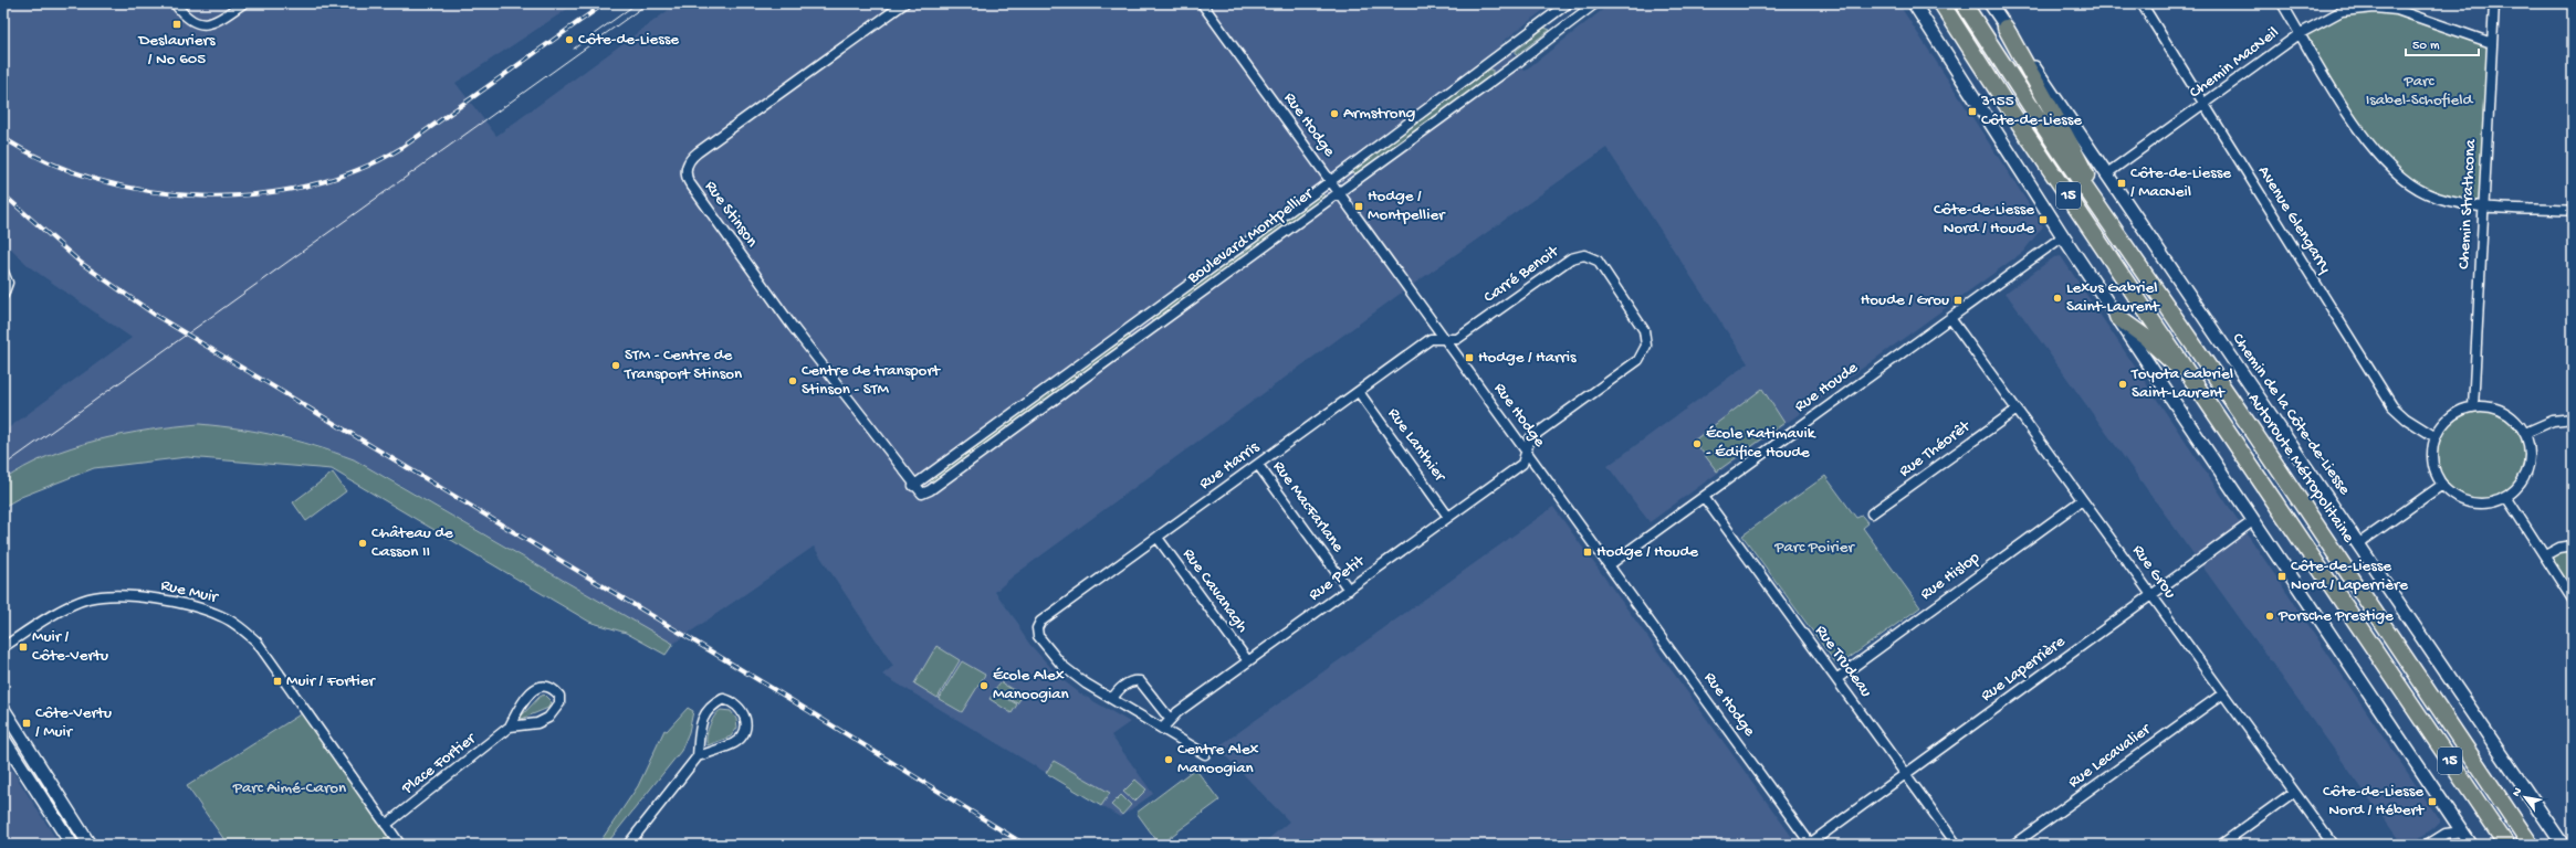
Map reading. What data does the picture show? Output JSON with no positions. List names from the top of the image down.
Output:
{
  "streets": {
    "highway": ["15", "Autoroute Métropolitaine"],
    "main road": ["Chemin de la Côte-de-Liesse"],
    "street": [
      "Chemin MacNeil",
      "Rue Hodge",
      "Chemin Strathcona",
      "Rue Stinson",
      "Avenue Glengarry",
      "Boulevard Montpellier",
      "Carré Benoit",
      "Rue Houde",
      "Rue Lanthier",
      "Rue Théorêt",
      "Rue Harris",
      "Rue MacFarlane",
      "Rue Grou",
      "Rue Hislop",
      "Rue Petit",
      "Rue Cavanagh",
      "Rue Muir",
      "Rue Trudeau",
      "Rue Laperrière",
      "Rue Lecavalier",
      "Place Fortier"
    ]
  },
  "crossings": [
    ["Chemin MacNeil", "Chemin Strathcona"],
    ["Chemin MacNeil", "Avenue Glengarry"],
    ["Chemin MacNeil", "Chemin de la Côte-de-Liesse"],
    ["Rue Hodge", "Boulevard Montpellier"],
    ["Rue Hodge", "Carré Benoit"],
    ["Rue Hodge", "Rue Houde"],
    ["Rue Hodge", "Rue Harris"],
    ["Rue Hodge", "Rue Petit"],
    ["Rue Hodge", "Rue Laperrière"],
    ["Chemin Strathcona", "Avenue Glengarry"],
    ["Rue Stinson", "Boulevard Montpellier"],
    ["Carré Benoit", "Rue Harris"],
    ["Carré Benoit", "Rue Petit"],
    ["Rue Houde", "Rue Grou"],
    ["Rue Houde", "Rue Trudeau"],
    ["Rue Lanthier", "Rue Harris"],
    ["Rue Lanthier", "Rue Petit"],
    ["Rue Théorêt", "Rue Grou"],
    ["Rue Harris", "Rue MacFarlane"],
    ["Rue Harris", "Rue Cavanagh"],
    ["Rue MacFarlane", "Rue Petit"],
    ["Rue Grou", "Rue Hislop"],
    ["Rue Grou", "Rue Laperrière"],
    ["Rue Grou", "Rue Lecavalier"],
    ["Rue Hislop", "Rue Trudeau"],
    ["Rue Petit", "Rue Cavanagh"],
    ["Rue Muir", "Place Fortier"],
    ["Rue Trudeau", "Rue Laperrière"]
  ],
  "parks": ["Parc Isabel-Schofield", "Parc Poirier", "Parc Aimé-Caron"],
  "places": {
    "transit": [
      "Deslauriers / No 605",
      "3155 Côte-de-Liesse",
      "Côte-de-Liesse / MacNeil",
      "Hodge / Montpellier",
      "Côte-de-Liesse Nord / Houde",
      "Houde / Grou",
      "Hodge / Harris",
      "Hodge / Houde",
      "Côte-de-Liesse Nord / Laperrière",
      "Muir / Côte-Vertu",
      "Muir / Fortier",
      "Côte-Vertu / Muir",
      "Côte-de-Liesse Nord / Hébert"
    ],
    "other": [
      "Côte-de-Liesse",
      "Armstrong",
      "Lexus Gabriel Saint-Laurent",
      "STM - Centre de Transport Stinson",
      "Centre de transport Stinson - STM",
      "Toyota Gabriel Saint-Laurent",
      "École Katimavik - Édifice Houde",
      "Château de Casson II",
      "Porsche Prestige",
      "École Alex Manoogian",
      "Centre Alex Manoogian"
    ]
  },
  "scale_bar": "50 m",
  "north": "top left"
}
